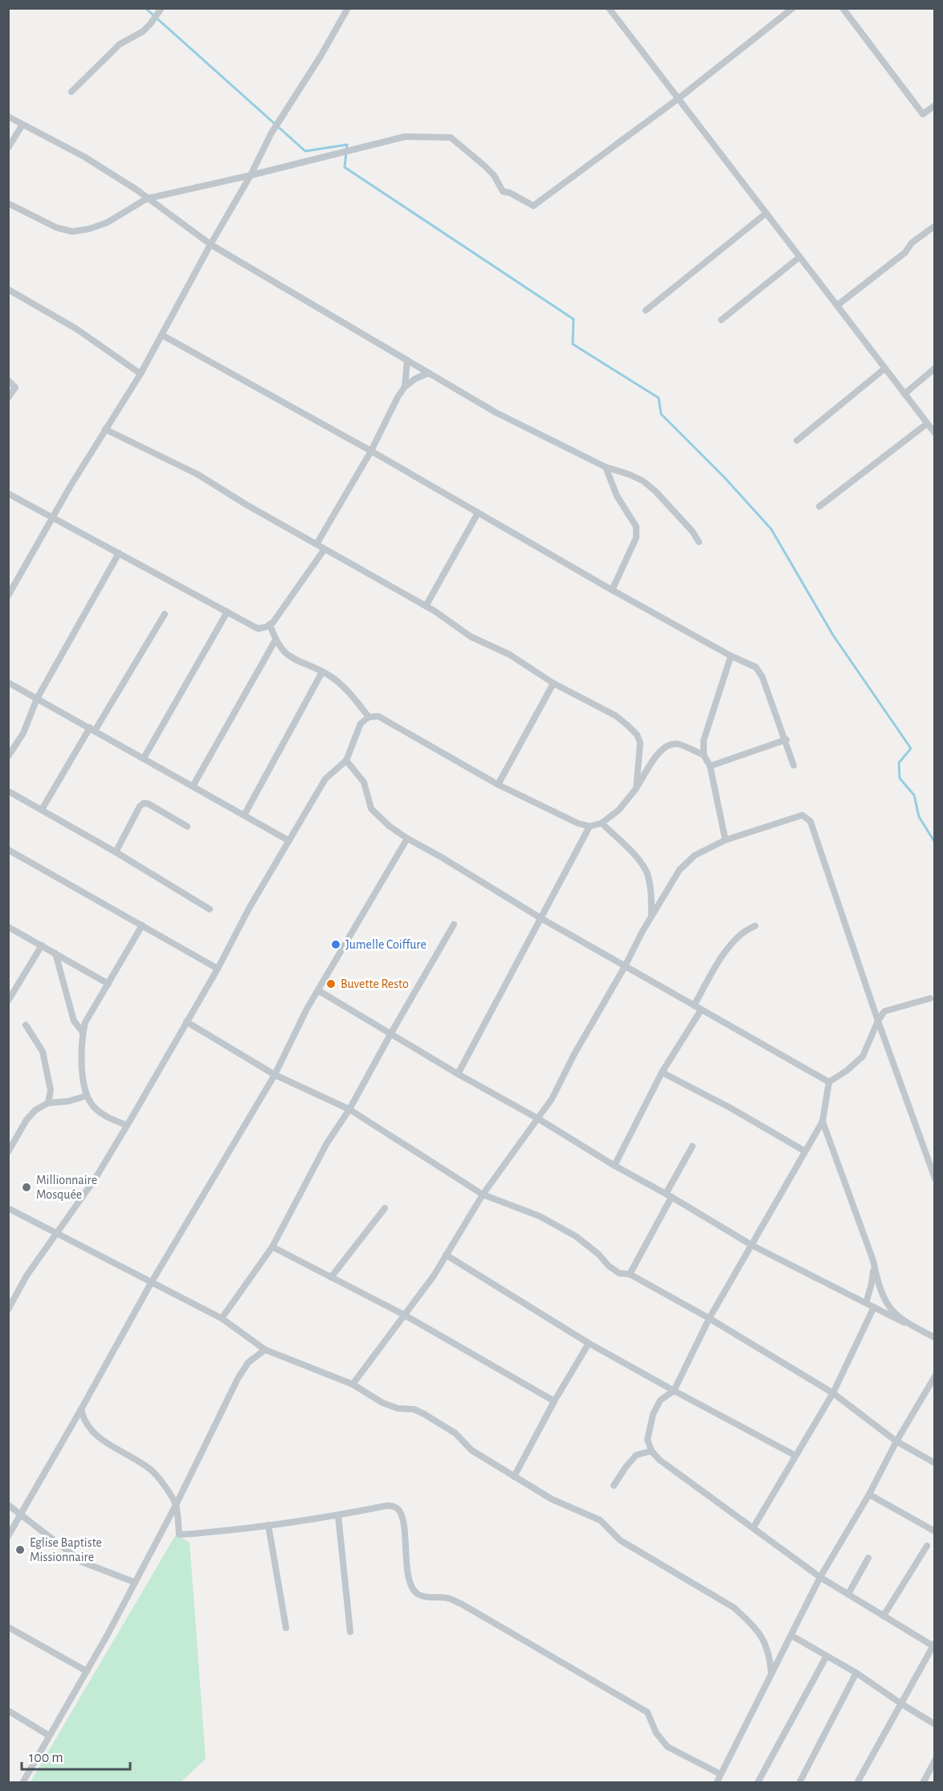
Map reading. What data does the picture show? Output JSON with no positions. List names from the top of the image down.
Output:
{
  "places": [
    "Jumelle Coiffure",
    "Buvette Resto",
    "Millionnaire Mosquée",
    "Eglise Baptiste Missionnaire"
  ],
  "scale_bar": "100 m"
}
